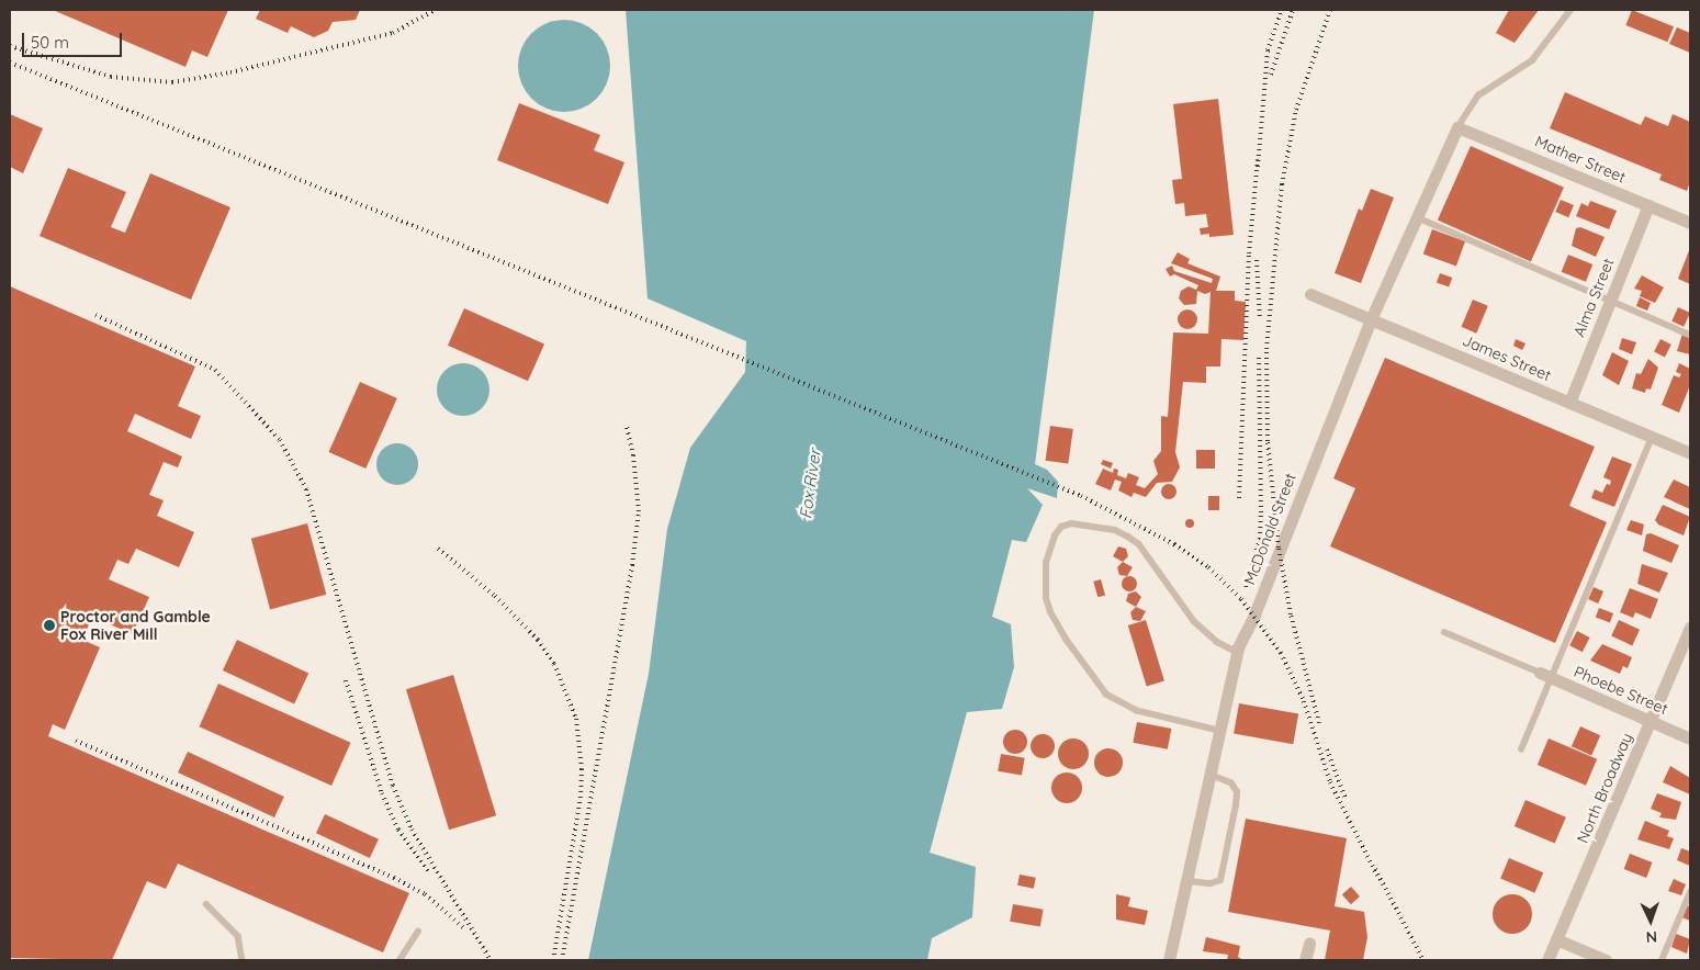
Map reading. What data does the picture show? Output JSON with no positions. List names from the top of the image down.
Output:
{
  "streets": {
    "street": [
      "Mather Street",
      "Alma Street",
      "James Street",
      "McDonald Street",
      "Phoebe Street",
      "North Broadway"
    ]
  },
  "crossings": [
    ["Mather Street", "Alma Street"],
    ["Mather Street", "McDonald Street"],
    ["Alma Street", "James Street"],
    ["James Street", "McDonald Street"],
    ["Phoebe Street", "North Broadway"]
  ],
  "water": ["Fox River"],
  "places": ["Proctor and Gamble Fox River Mill"],
  "scale_bar": "50 m",
  "north": "bottom"
}
